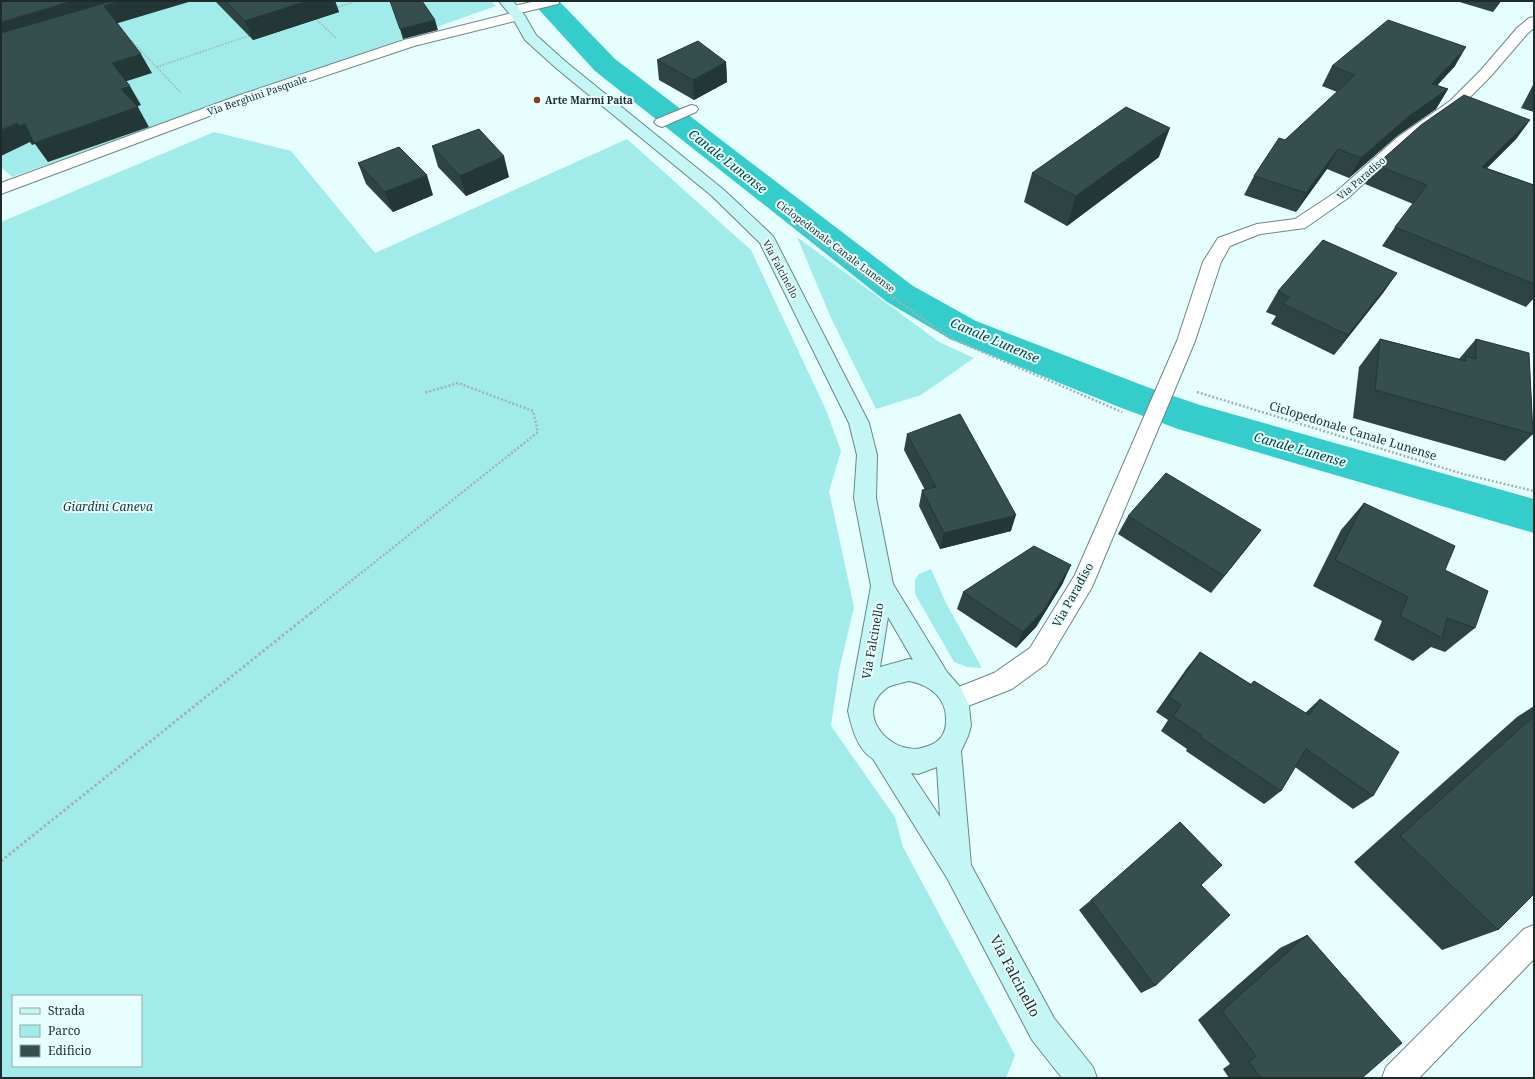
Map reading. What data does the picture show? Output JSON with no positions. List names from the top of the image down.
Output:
{
  "streets": {
    "street": ["Via Berghini Pasquale", "Via Paradiso", "Via Falcinello"],
    "path": ["Ciclopedonale Canale Lunense"]
  },
  "crossings": [
    ["Via Berghini Pasquale", "Via Falcinello"],
    ["Via Paradiso", "Ciclopedonale Canale Lunense"],
    ["Via Paradiso", "Via Falcinello"]
  ],
  "water": ["Canale Lunense"],
  "parks": ["Giardini Caneva"],
  "places": ["Arte Marmi Paita"],
  "legend": ["Strada", "Parco", "Edificio"]
}
